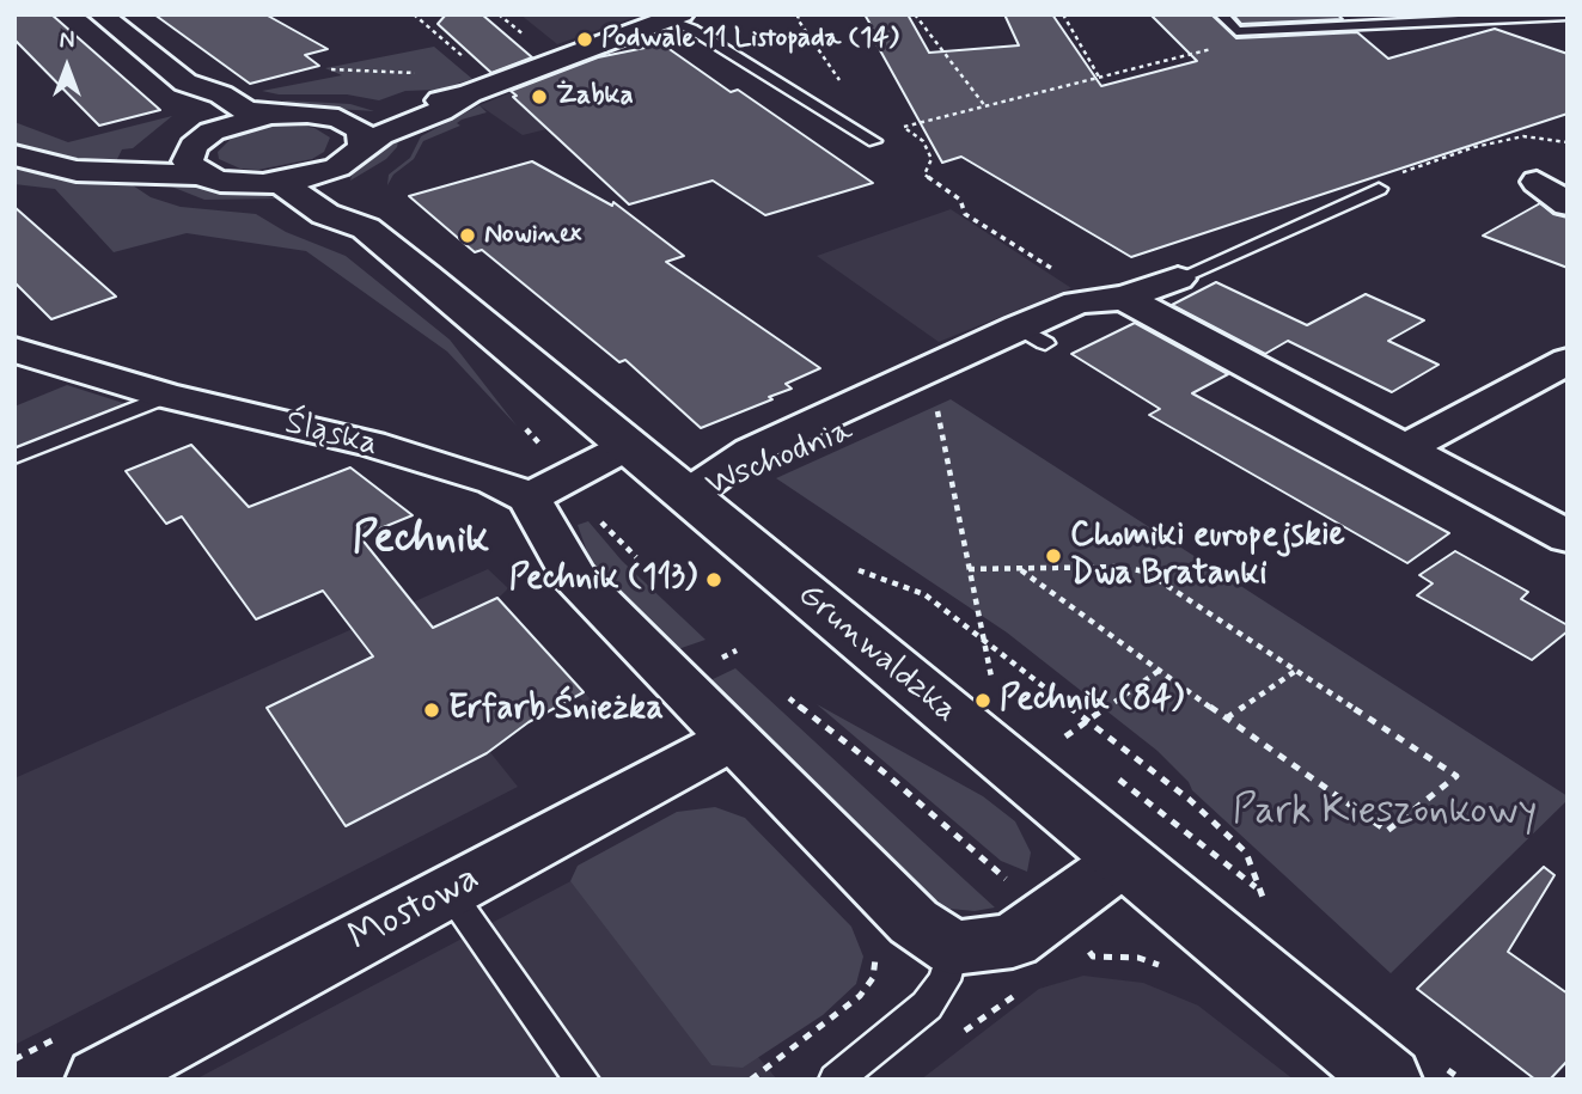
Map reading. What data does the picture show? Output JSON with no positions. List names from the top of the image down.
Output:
{
  "streets": {
    "street": [
      "Śląska",
      "Wschodnia",
      "Grunwaldzka",
      "Mostowa"
    ]
  },
  "crossings": [
    ["Wschodnia", "Grunwaldzka"]
  ],
  "districts": ["Pechnik"],
  "parks": ["Park Kieszonkowy"],
  "places": [
    "Podwale 11 Listopada (14)",
    "Żabka",
    "Nowinex",
    "Chomiki europejskie Dwa Bratanki",
    "Pechnik (113)",
    "Pechnik (84)",
    "Erfarb Śnieżka"
  ],
  "north": "top"
}
